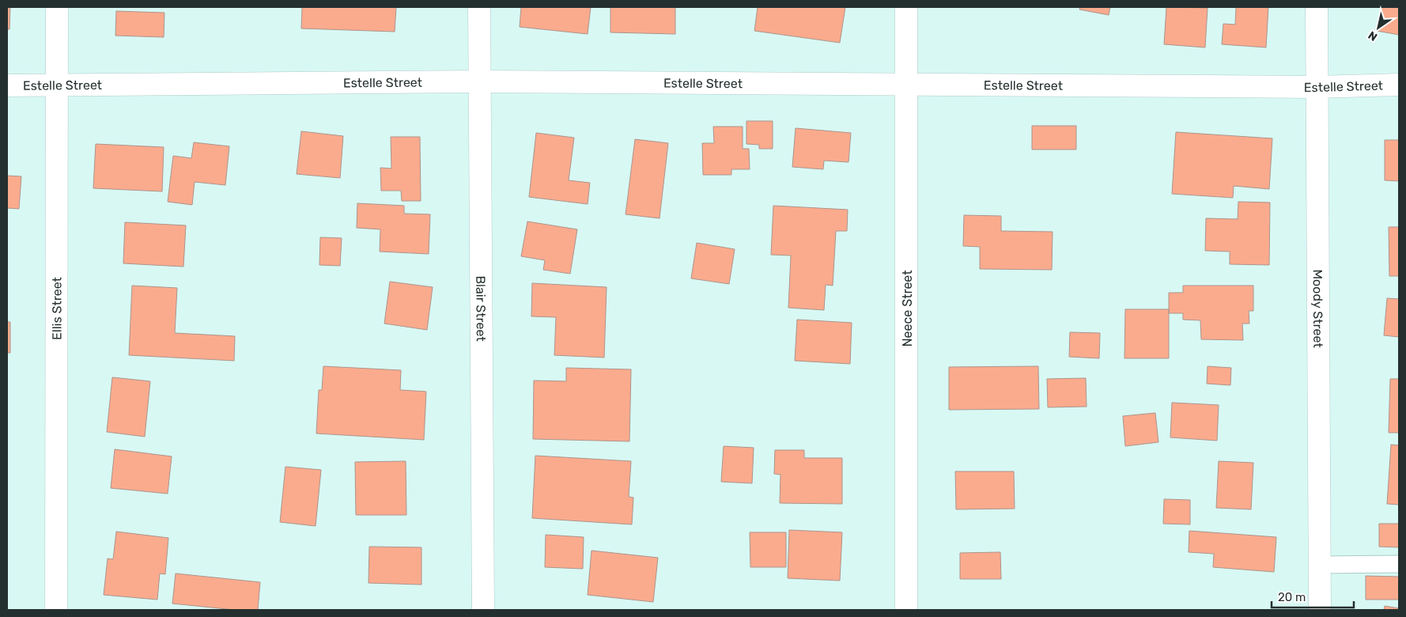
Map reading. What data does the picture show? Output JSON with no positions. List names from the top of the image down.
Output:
{
  "streets": {
    "street": [
      "Estelle Street",
      "Ellis Street",
      "Blair Street",
      "Neece Street",
      "Moody Street"
    ]
  },
  "crossings": [
    ["Estelle Street", "Ellis Street"],
    ["Estelle Street", "Blair Street"],
    ["Estelle Street", "Neece Street"],
    ["Estelle Street", "Moody Street"]
  ],
  "scale_bar": "20 m",
  "north": "bottom left"
}
